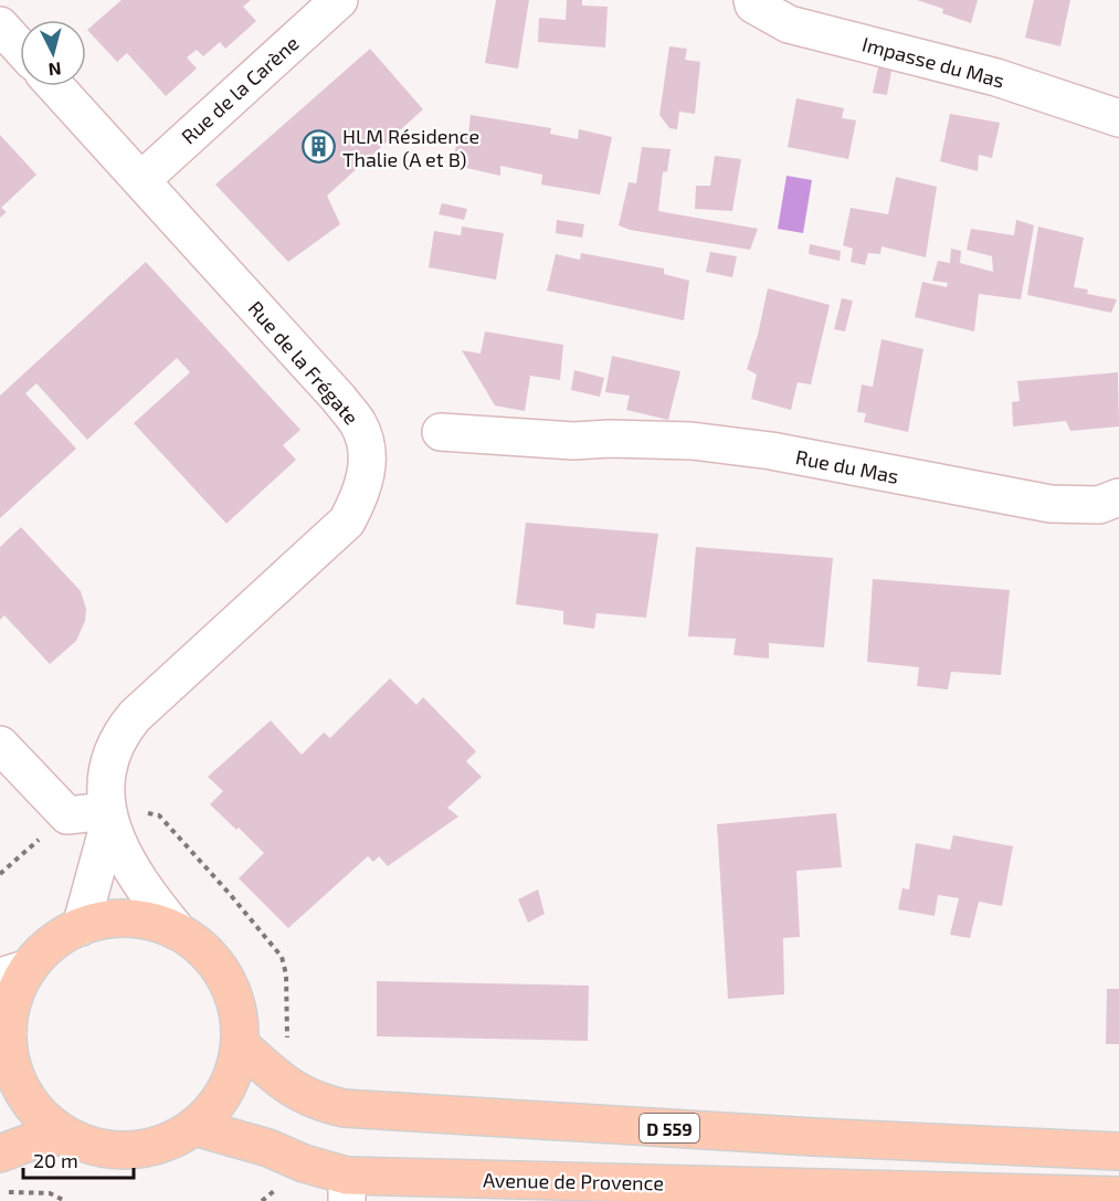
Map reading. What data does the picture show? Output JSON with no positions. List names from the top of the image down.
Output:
{
  "streets": {
    "main road": ["D 559", "Avenue de Provence"],
    "street": [
      "Impasse du Mas",
      "Rue de la Carène",
      "Rue de la Frégate",
      "Rue du Mas"
    ]
  },
  "crossings": [
    ["Rue de la Carène", "Rue de la Frégate"],
    ["Rue de la Frégate", "D 559"],
    ["Rue de la Frégate", "Avenue de Provence"],
    ["D 559", "Avenue de Provence"]
  ],
  "places": {
    "building": ["HLM Résidence Thalie (A et B)"]
  },
  "scale_bar": "20 m",
  "north": "bottom"
}
